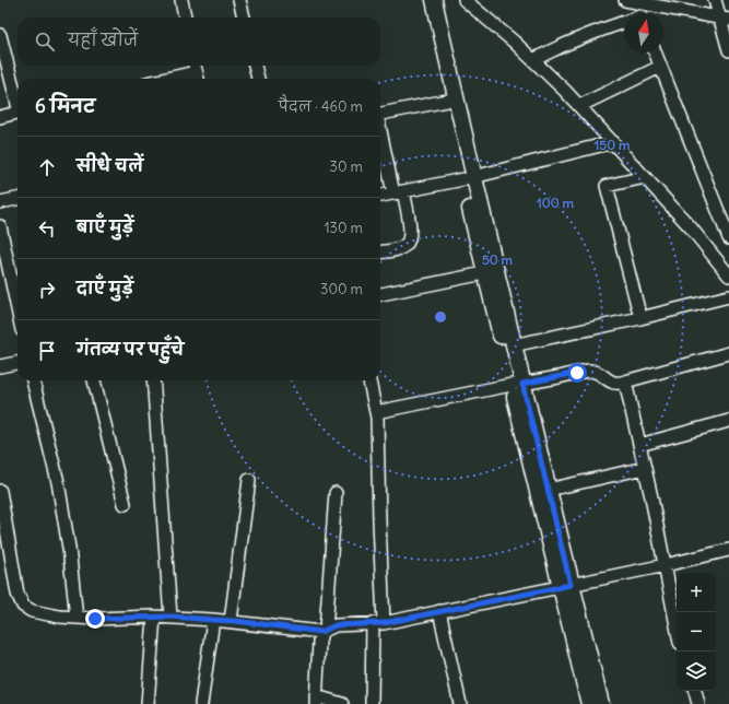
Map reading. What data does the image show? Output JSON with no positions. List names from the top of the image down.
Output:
{
  "north": "top",
  "page": {
    "search": "यहाँ खोजें",
    "heading": ["6 मिनट", "पैदल · 460 m"],
    "list": [
      ["सीधे चलें", "30 m"],
      ["बाएँ मुड़ें", "130 m"],
      ["दाएँ मुड़ें", "300 m"],
      "गंतव्य पर पहुँचे"
    ],
    "map_buttons": ["+", "−"]
  },
  "rings": ["150 m", "100 m", "50 m"]
}
